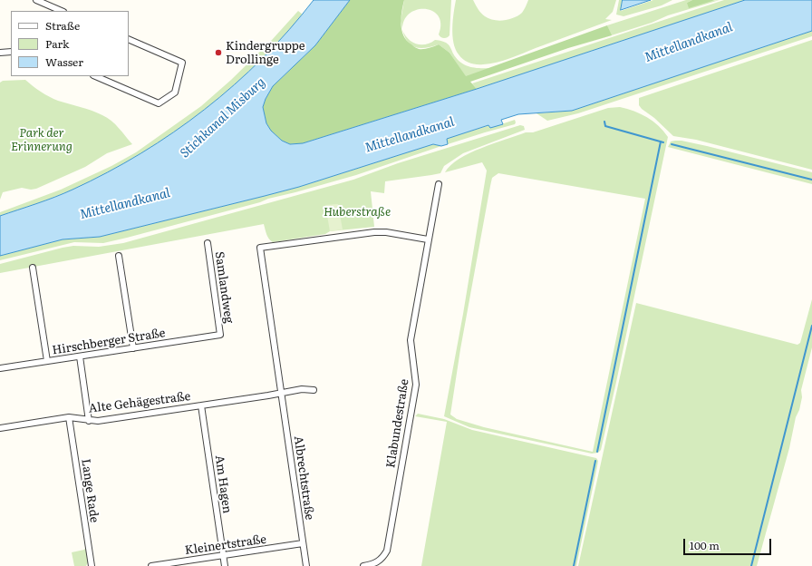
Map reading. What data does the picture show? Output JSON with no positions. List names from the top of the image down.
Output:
{
  "streets": {
    "street": [
      "Samlandweg",
      "Hirschberger Straße",
      "Alte Gehägestraße",
      "Klabundestraße",
      "Albrechtstraße",
      "Am Hagen",
      "Lange Rade",
      "Kleinertstraße"
    ]
  },
  "crossings": [
    ["Samlandweg", "Hirschberger Straße"],
    ["Alte Gehägestraße", "Albrechtstraße"],
    ["Alte Gehägestraße", "Am Hagen"],
    ["Alte Gehägestraße", "Lange Rade"],
    ["Klabundestraße", "Albrechtstraße"],
    ["Albrechtstraße", "Kleinertstraße"],
    ["Am Hagen", "Kleinertstraße"]
  ],
  "water": ["Mittellandkanal", "Stichkanal Misburg"],
  "parks": ["Park der Erinnerung", "Huberstraße"],
  "places": ["Kindergruppe Drollinge"],
  "legend": ["Straße", "Park", "Wasser"],
  "scale_bar": "100 m"
}
